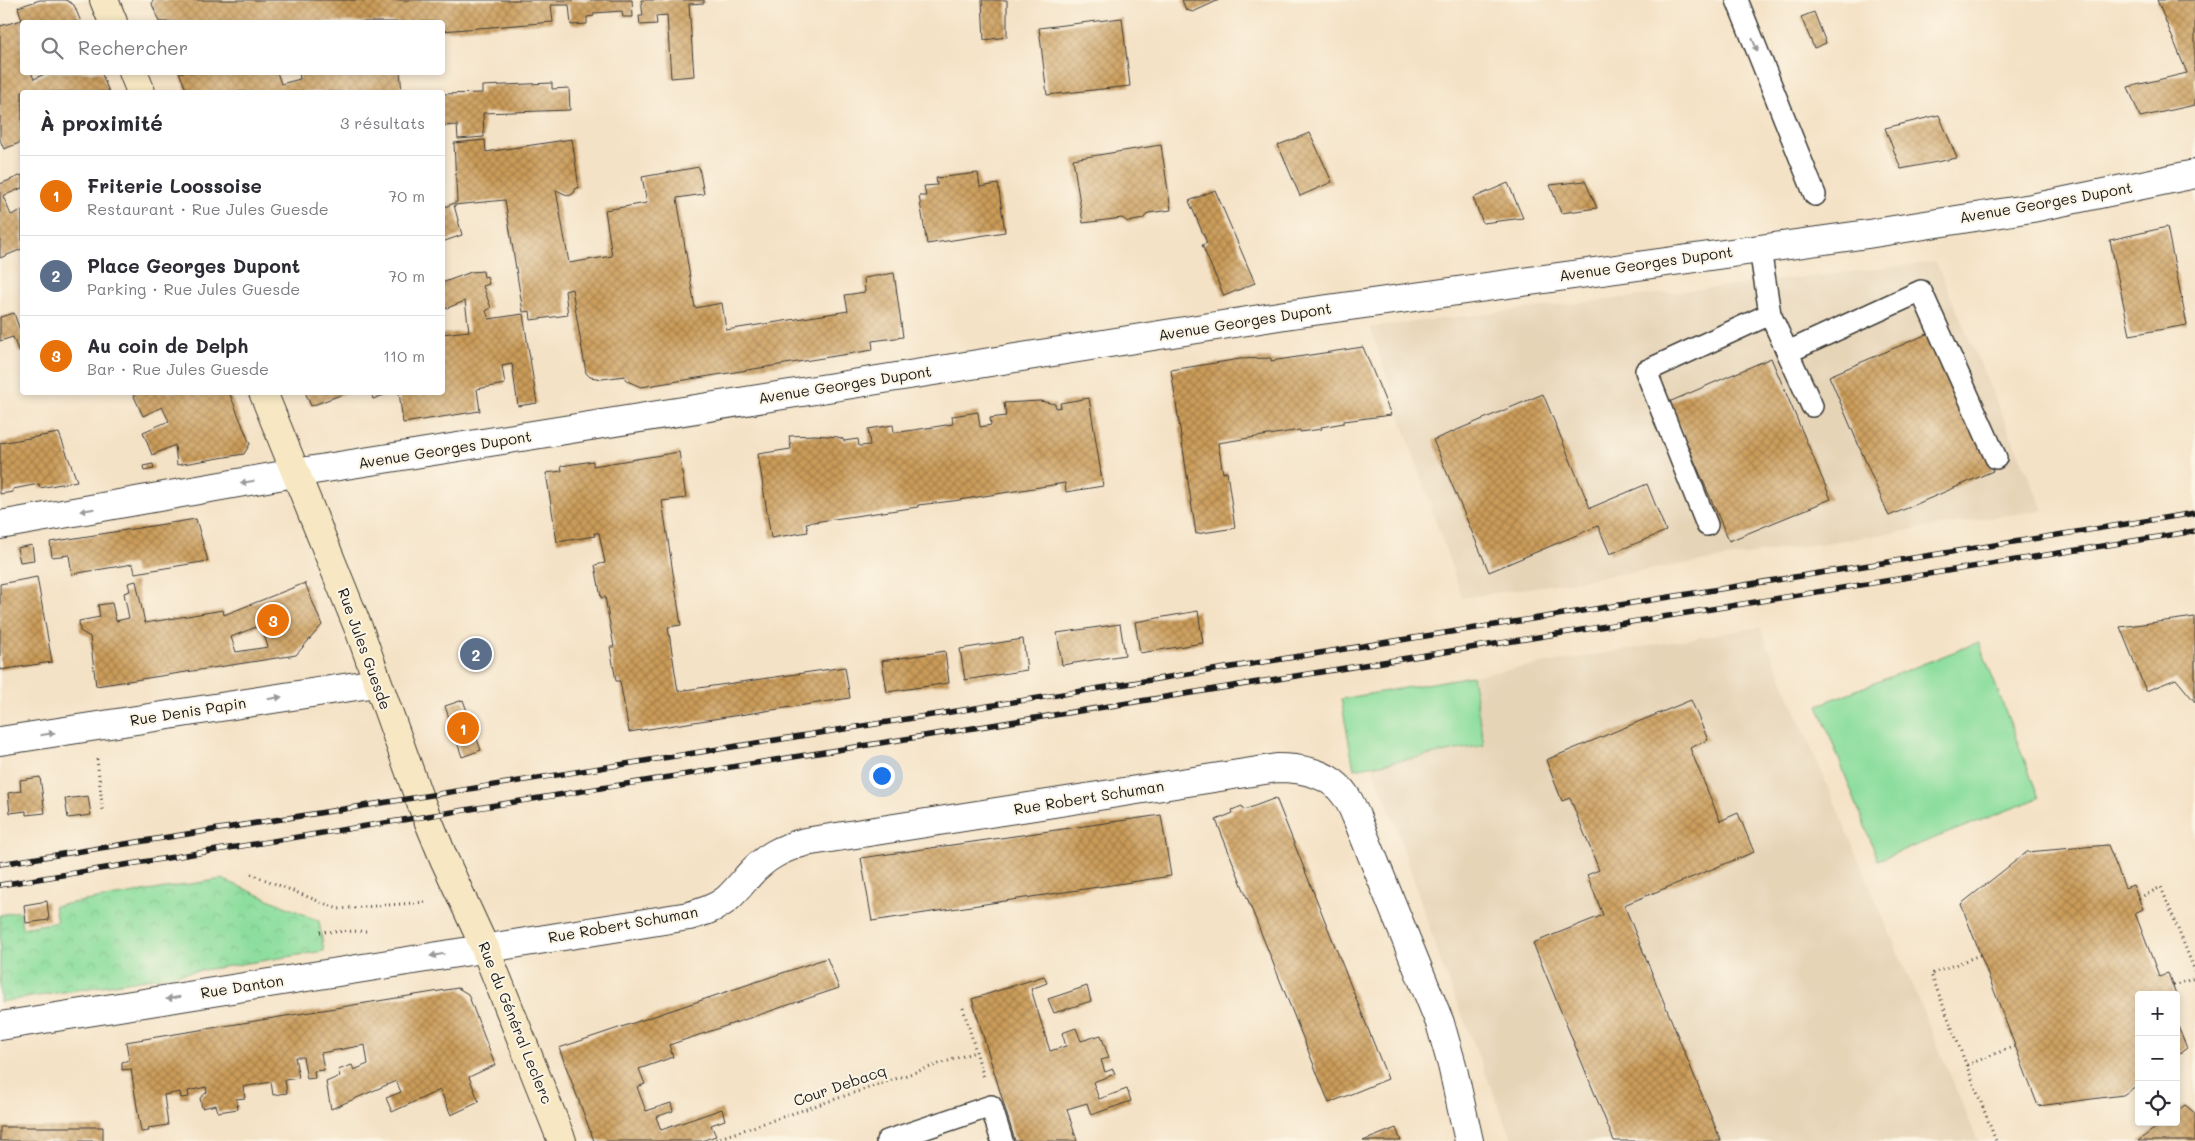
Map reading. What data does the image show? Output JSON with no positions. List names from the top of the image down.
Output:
{
  "streets": {
    "street": [
      "Avenue Georges Dupont",
      "Rue Jules Guesde",
      "Rue Denis Papin",
      "Rue Robert Schuman",
      "Rue Danton",
      "Rue du Général Leclerc"
    ],
    "path": ["Cour Debacq"]
  },
  "crossings": [
    ["Avenue Georges Dupont", "Rue Jules Guesde"],
    ["Rue Jules Guesde", "Rue Denis Papin"],
    ["Rue Jules Guesde", "Rue du Général Leclerc"],
    ["Rue Robert Schuman", "Rue Danton"],
    ["Rue Robert Schuman", "Rue du Général Leclerc"],
    ["Rue Danton", "Rue du Général Leclerc"]
  ],
  "one_way": ["Rue Denis Papin", "Rue Danton"],
  "page": {
    "search": "Rechercher",
    "heading": ["À proximité", "3 résultats"],
    "list": [
      {
        "mark": "1",
        "name": "Friterie Loossoise",
        "note": "Restaurant · Rue Jules Guesde",
        "value": "70 m"
      },
      {
        "mark": "2",
        "name": "Place Georges Dupont",
        "note": "Parking · Rue Jules Guesde",
        "value": "70 m"
      },
      {
        "mark": "3",
        "name": "Au coin de Delph",
        "note": "Bar · Rue Jules Guesde",
        "value": "110 m"
      }
    ],
    "pins": ["3", "2", "1"],
    "map_buttons": ["+", "−"]
  }
}
